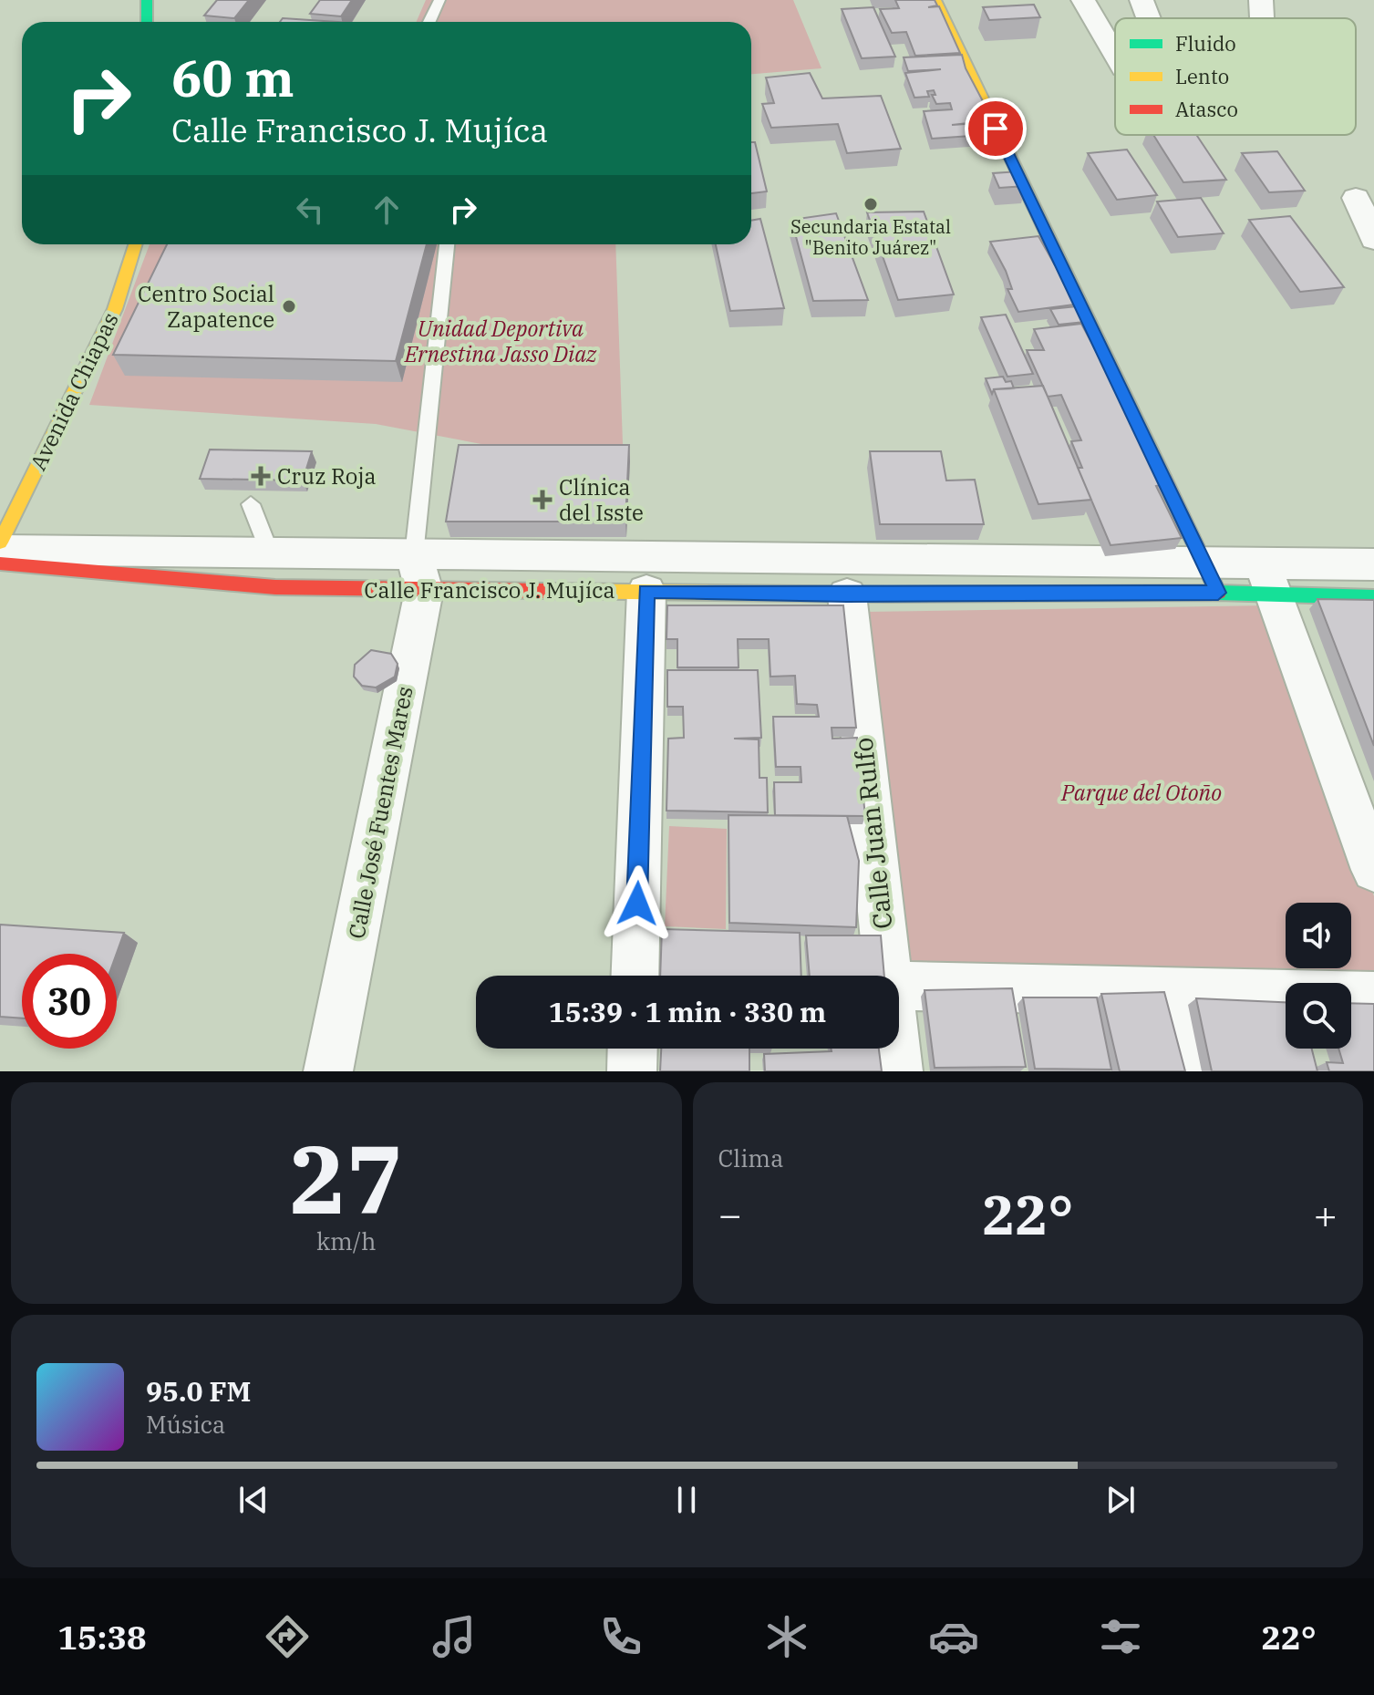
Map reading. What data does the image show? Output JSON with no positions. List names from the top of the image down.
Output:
{
  "streets": {
    "street": [
      "Avenida Chiapas",
      "Calle Francisco J. Mujíca",
      "Calle José Fuentes Mares",
      "Calle Juan Rulfo"
    ]
  },
  "crossings": [
    ["Calle Francisco J. Mujíca", "Calle José Fuentes Mares"],
    ["Calle Francisco J. Mujíca", "Calle Juan Rulfo"]
  ],
  "parks": ["Unidad Deportiva Ernestina Jasso Diaz", "Parque del Otoño"],
  "places": {
    "other": ["Secundaria Estatal \"Benito Juárez\"", "Centro Social Zapatence"],
    "health": ["Cruz Roja", "Clínica del Isste"]
  },
  "legend": ["Fluido", "Lento", "Atasco"],
  "page": {
    "turn": ["60 m", "Calle Francisco J. Mujíca"],
    "limit": "30",
    "trip": "15:39 · 1 min · 330 m",
    "tile": [
      ["27", "km/h"],
      "Clima"
    ],
    "heat": ["−", "22°", "+"],
    "song": ["95.0 FM", "Música"],
    "tabs": ["15:38", "22°"]
  }
}
